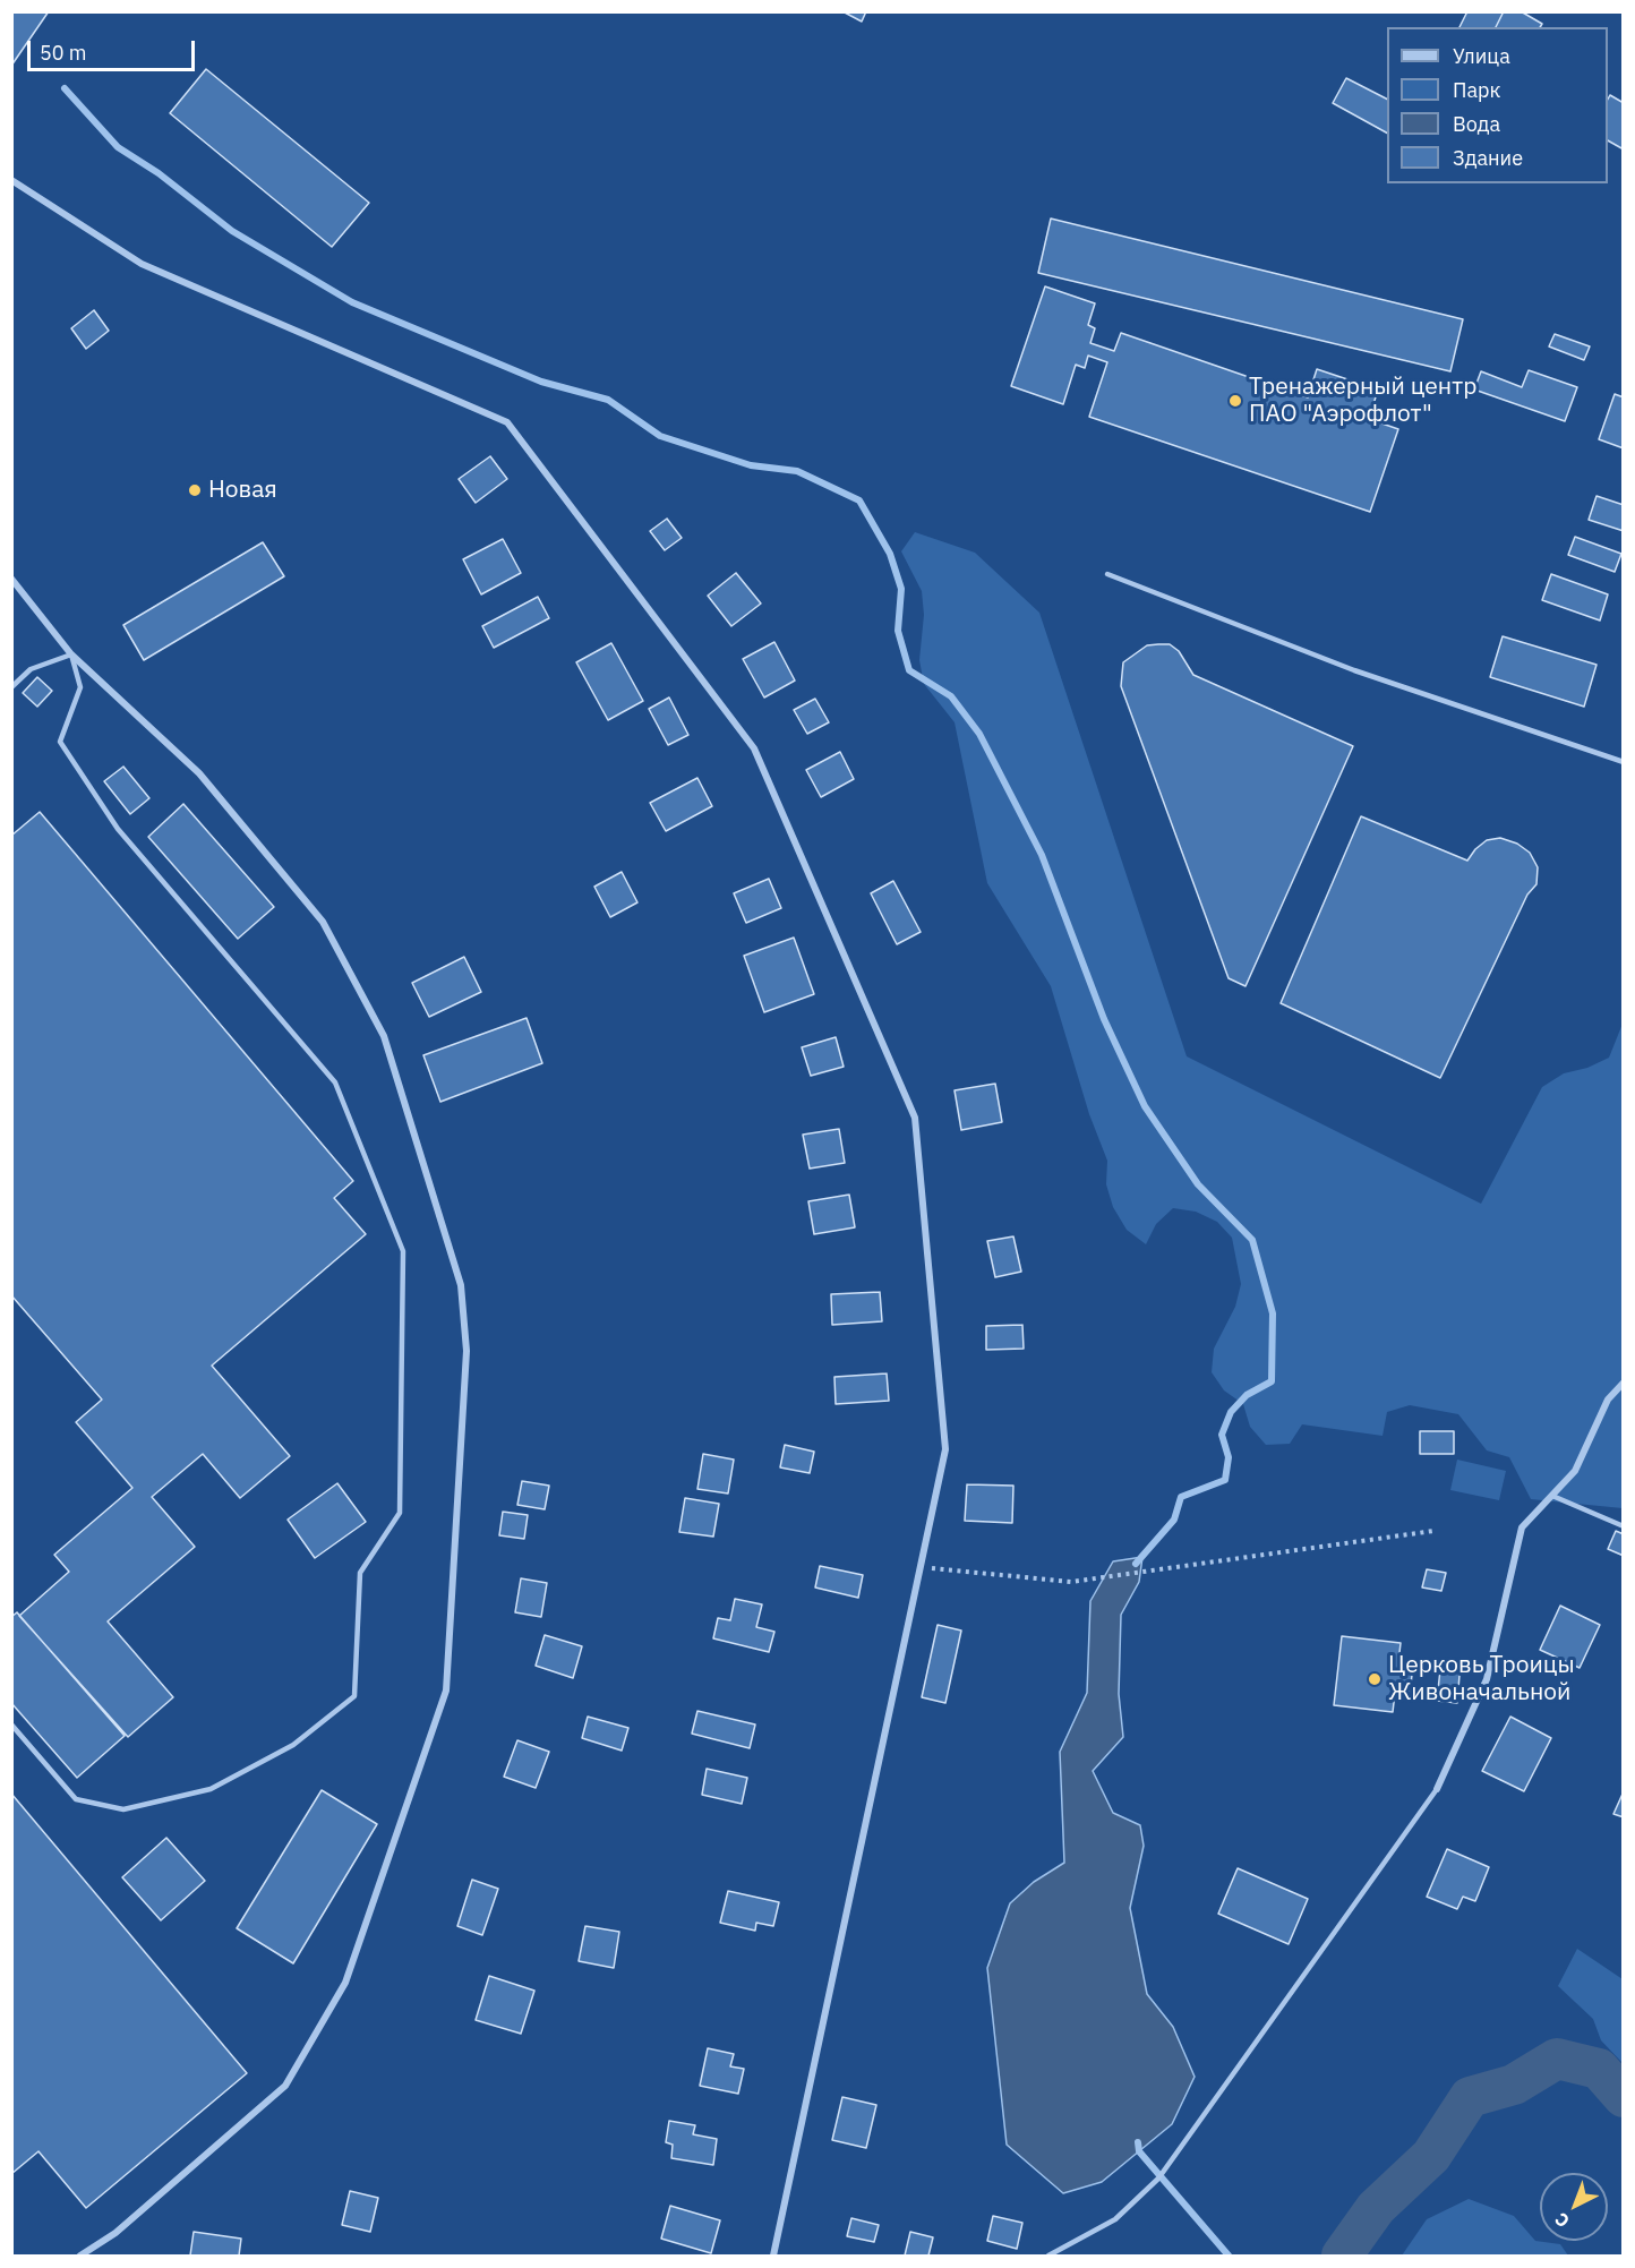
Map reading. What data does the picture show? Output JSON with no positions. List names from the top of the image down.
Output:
{
  "places": ["Тренажерный центр ПАО \"Аэрофлот\"", "Новая", "Церковь Троицы Живоначальной"],
  "legend": [
    "Улица",
    "Парк",
    "Вода",
    "Здание"
  ],
  "scale_bar": "50 m",
  "north": "bottom left"
}
